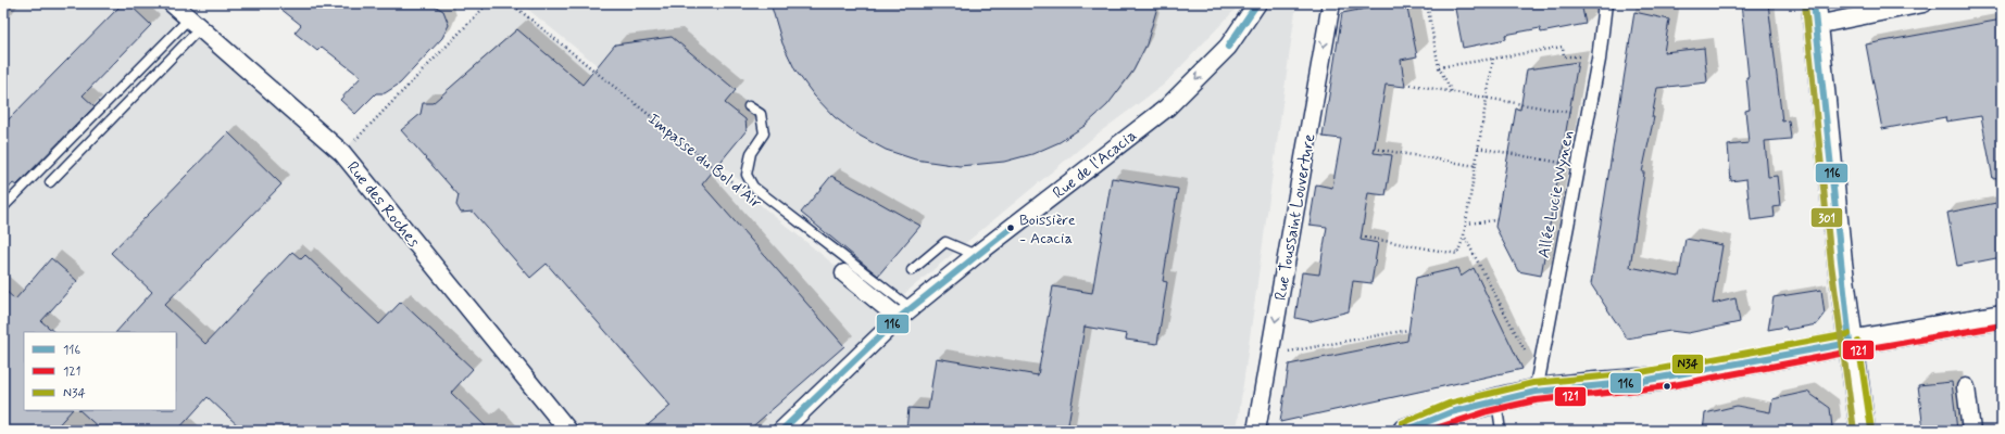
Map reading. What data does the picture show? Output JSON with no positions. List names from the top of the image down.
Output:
{
  "streets": {
    "street": [
      "Rue de l'Acacia",
      "Allée Lucie Wynen",
      "Rue des Roches",
      "Rue Toussaint Louverture"
    ],
    "path": ["Impasse du Bol d'Air"]
  },
  "one_way": ["Rue de l'Acacia", "Rue Toussaint Louverture"],
  "places": ["Boissière - Acacia"],
  "lines": [
    "transit line 116",
    "transit line 301",
    "transit line 121",
    "transit line N34"
  ],
  "legend": ["116", "121", "N34"]
}
